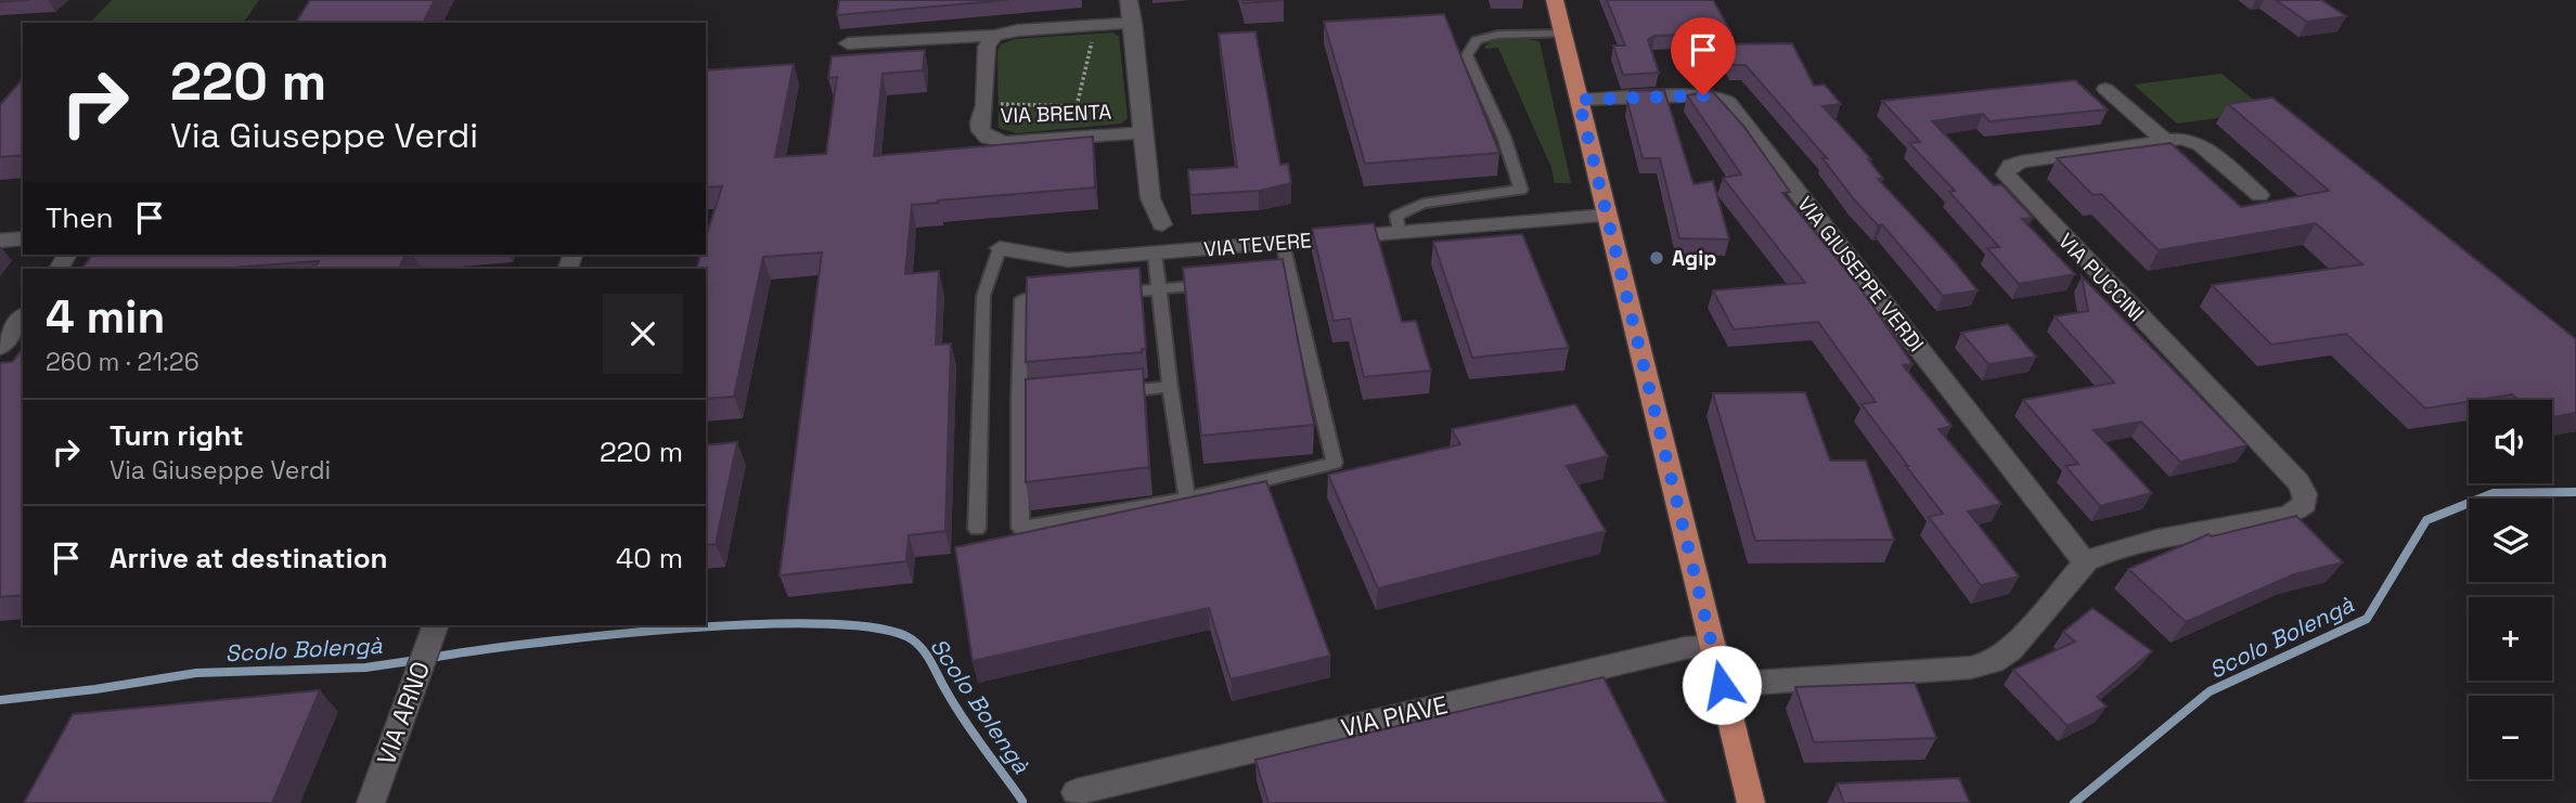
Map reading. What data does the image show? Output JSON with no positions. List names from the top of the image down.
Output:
{
  "streets": {
    "street": [
      "VIA BRENTA",
      "VIA TEVERE",
      "VIA GIUSEPPE VERDI",
      "VIA PUCCINI",
      "VIA ARNO",
      "VIA PIAVE"
    ]
  },
  "crossings": [
    ["VIA GIUSEPPE VERDI", "VIA PUCCINI"]
  ],
  "water": ["Scolo Bolengà"],
  "places": ["Agip"],
  "page": {
    "turn": ["220 m", "Via Giuseppe Verdi"],
    "then": "Then",
    "heading": ["4 min", "260 m · 21:26"],
    "list": [
      {
        "name": "Turn right",
        "note": "Via Giuseppe Verdi",
        "value": "220 m"
      },
      {
        "name": "Arrive at destination",
        "value": "40 m"
      }
    ],
    "map_buttons": ["+", "−"]
  }
}
